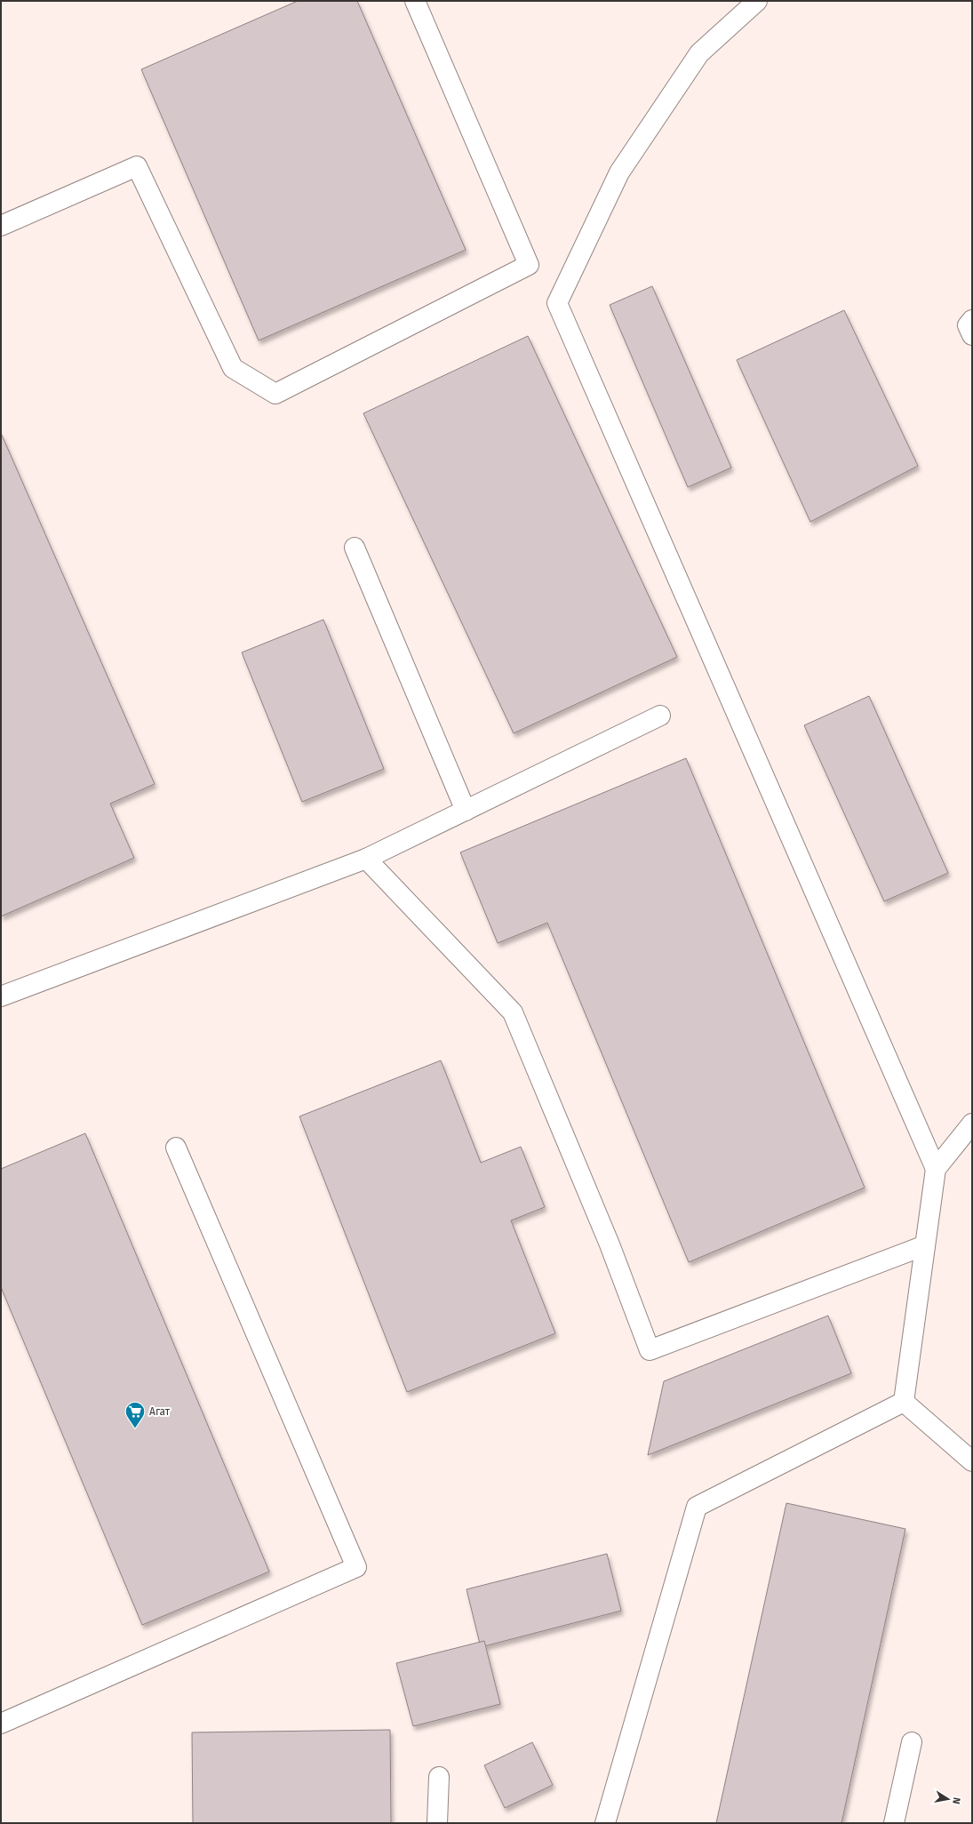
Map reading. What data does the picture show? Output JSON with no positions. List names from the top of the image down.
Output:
{
  "places": {
    "supermarket": ["Агат"]
  },
  "north": "right"
}
